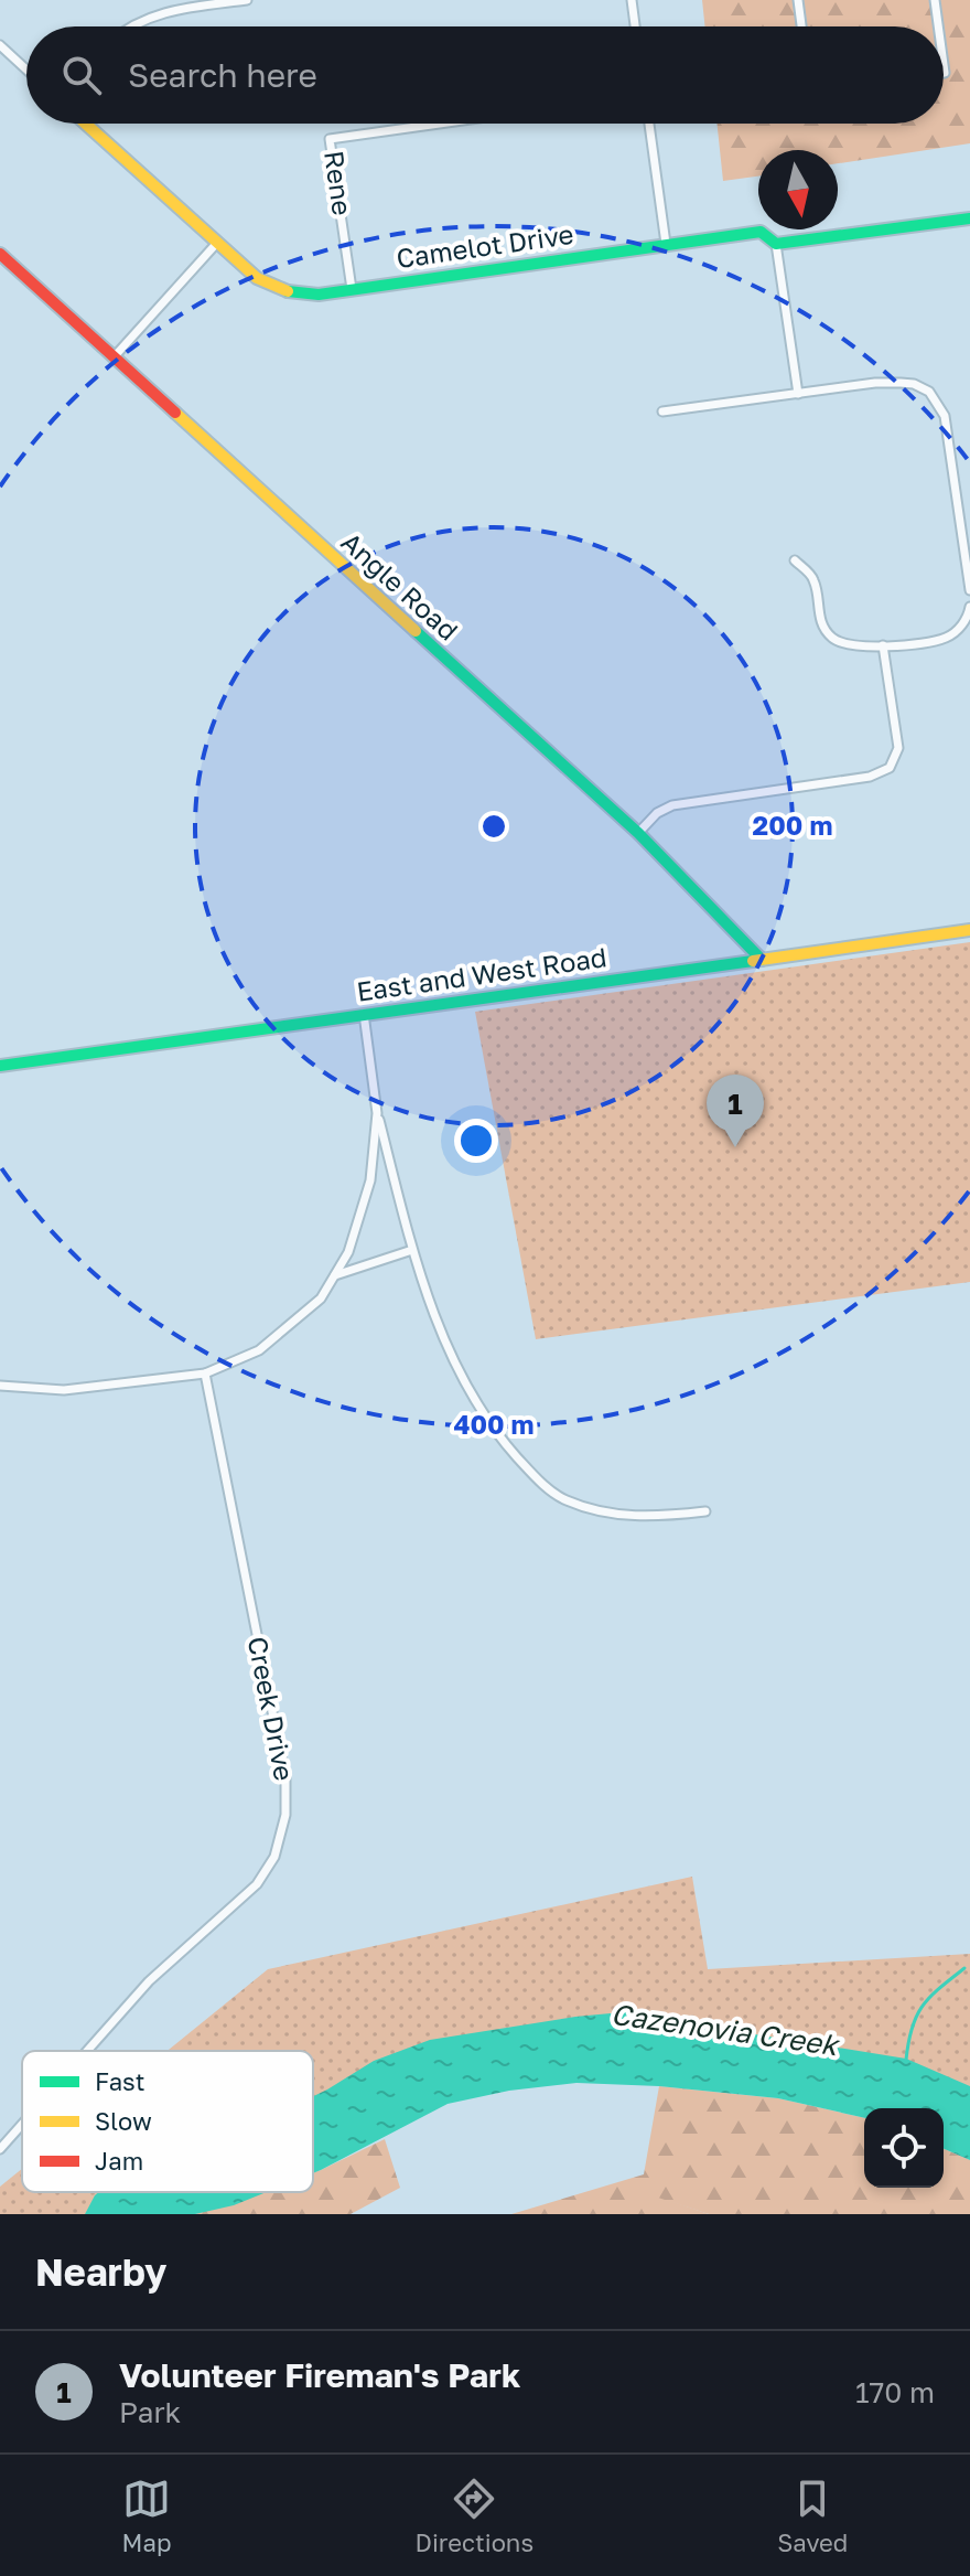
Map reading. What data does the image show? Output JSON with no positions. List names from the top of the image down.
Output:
{
  "streets": {
    "street": [
      "Rene",
      "Camelot Drive",
      "Angle Road",
      "East and West Road",
      "Creek Drive"
    ]
  },
  "crossings": [
    ["Rene", "Camelot Drive"],
    ["Angle Road", "East and West Road"]
  ],
  "water": ["Cazenovia Creek"],
  "legend": ["Fast", "Slow", "Jam"],
  "north": "bottom",
  "page": {
    "search": "Search here",
    "pins": "1",
    "heading": "Nearby",
    "list": [
      {
        "mark": "1",
        "name": "Volunteer Fireman's Park",
        "note": "Park",
        "value": "170 m"
      }
    ],
    "nav": ["Map", "Directions", "Saved"]
  },
  "rings": ["200 m", "400 m"]
}
